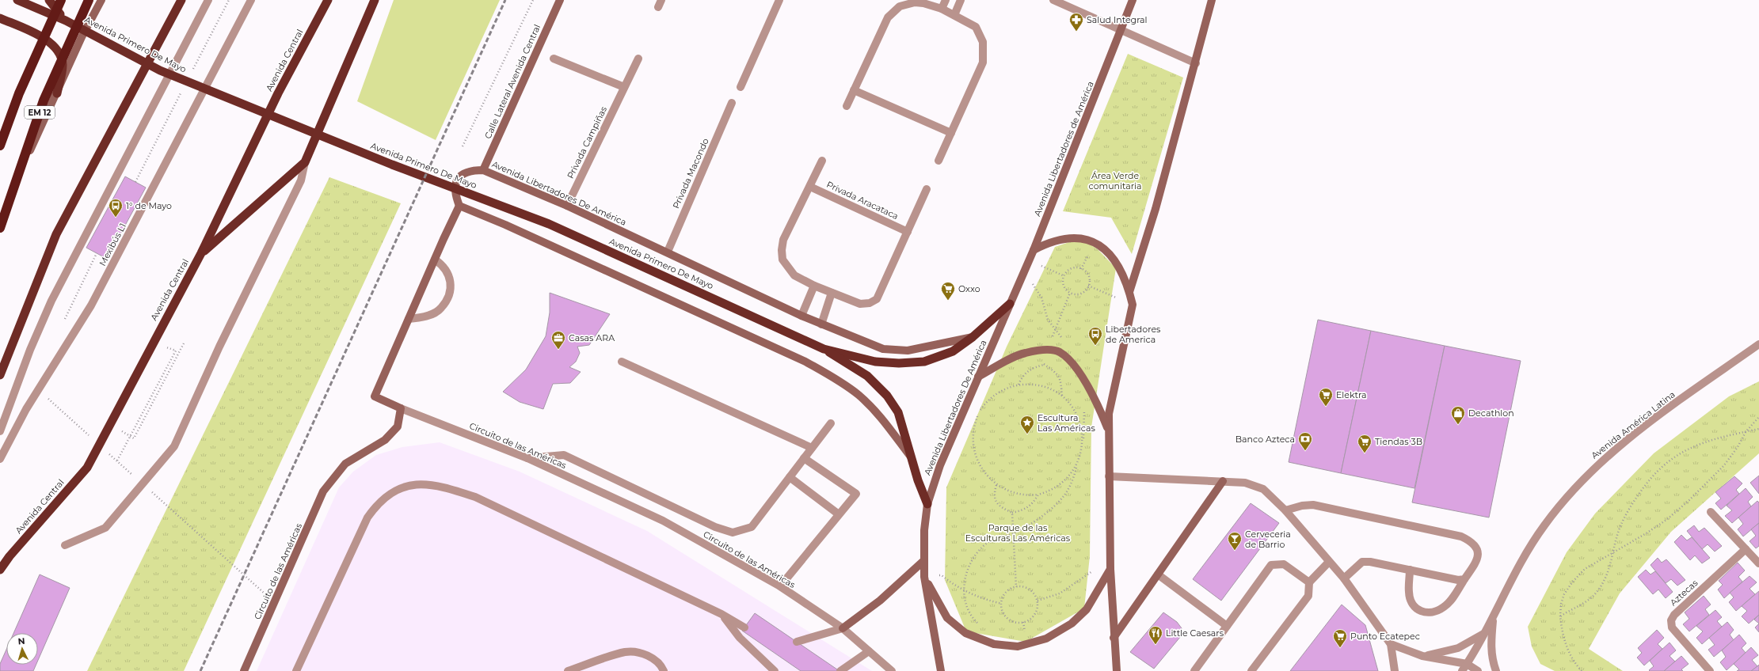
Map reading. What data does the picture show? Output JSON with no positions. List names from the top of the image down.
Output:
{
  "streets": {
    "highway": ["Avenida Primero De Mayo", "Avenida Central", "EM 12"],
    "main road": [
      "Calle Lateral Avenida Central",
      "Avenida Libertadores de América",
      "Avenida Libertadores De América",
      "Circuito de las Américas"
    ],
    "street": [
      "Privada Campiñas",
      "Privada Macondo",
      "Privada Aracataca",
      "Mexibús L1",
      "Avenida América Latina",
      "Aztecas"
    ]
  },
  "crossings": [
    ["Avenida Primero De Mayo", "Avenida Libertadores de América"],
    ["Avenida Primero De Mayo", "Avenida Libertadores De América"],
    ["Calle Lateral Avenida Central", "Avenida Libertadores De América"],
    ["Privada Campiñas", "Avenida Libertadores De América"],
    ["Avenida Libertadores de América", "Avenida Libertadores De América"],
    ["Privada Macondo", "Avenida Libertadores De América"]
  ],
  "parks": ["Área Verde comunitaria", "Parque de las Esculturas Las Américas"],
  "places": {
    "pharmacy": ["Salud Integral"],
    "bus stop": ["1° de Mayo", "Libertadores de America"],
    "supermarket": [
      "Oxxo",
      "Elektra",
      "Tiendas 3B",
      "Punto Ecatepec"
    ],
    "office": ["Casas ARA"],
    "shop": ["Decathlon"],
    "place": ["Escultura Las Américas"],
    "bank": ["Banco Azteca"],
    "bar": ["Cerveceria de Barrio"],
    "restaurant": ["Little Caesars"]
  },
  "north": "top"
}
